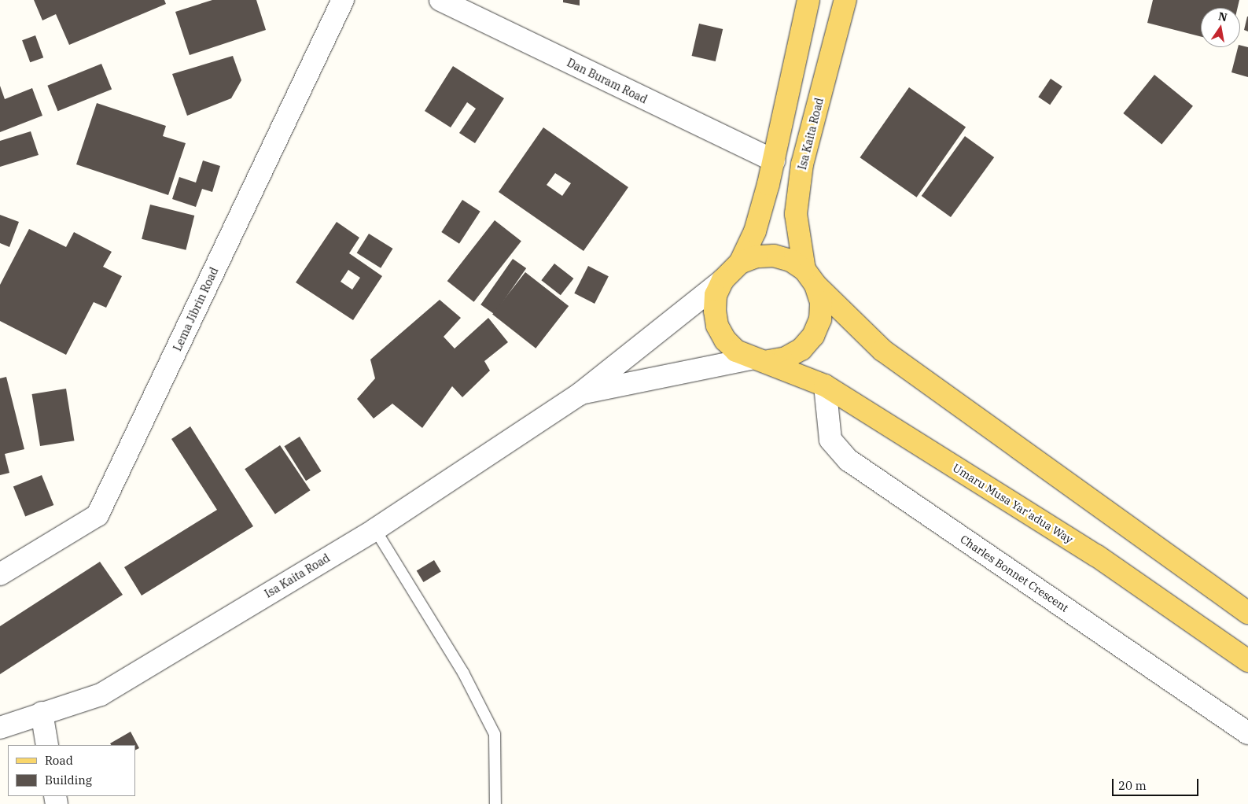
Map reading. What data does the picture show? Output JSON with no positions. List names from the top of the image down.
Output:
{
  "streets": {
    "main road": ["Isa Kaita Road", "Umaru Musa Yar'adua Way"],
    "street": ["Dan Buram Road", "Lema Jibrin Road", "Charles Bonnet Crescent"]
  },
  "crossings": [
    ["Isa Kaita Road", "Umaru Musa Yar'adua Way"],
    ["Umaru Musa Yar'adua Way", "Charles Bonnet Crescent"]
  ],
  "legend": ["Road", "Building"],
  "scale_bar": "20 m",
  "north": "top"
}
